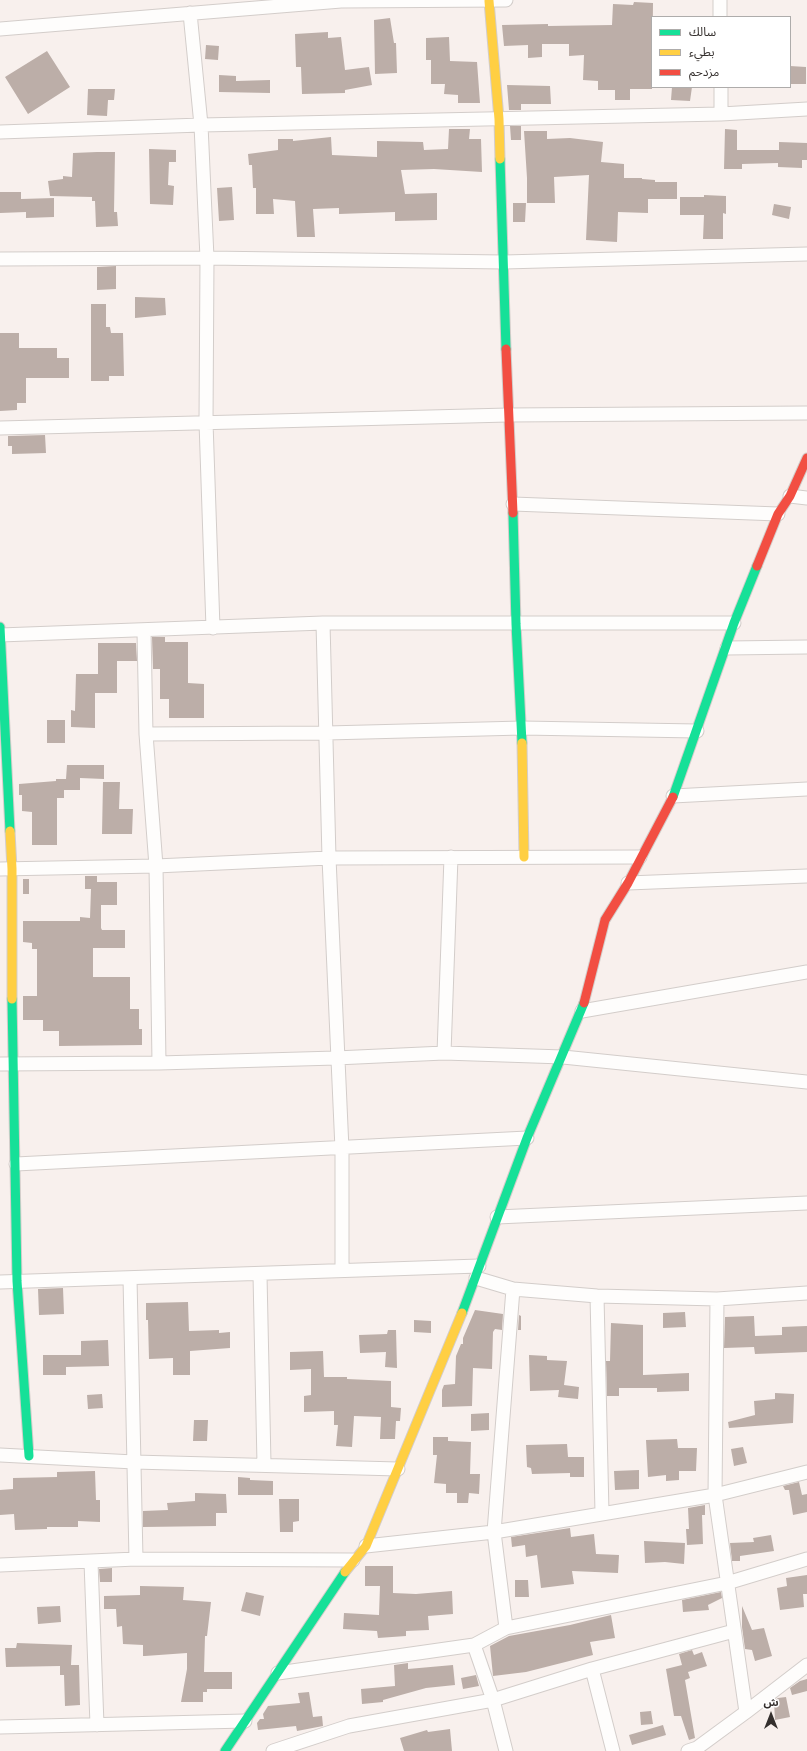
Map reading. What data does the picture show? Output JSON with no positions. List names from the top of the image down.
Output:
{
  "legend": ["سالك", "بطيء", "مزدحم"],
  "north": "top"
}
